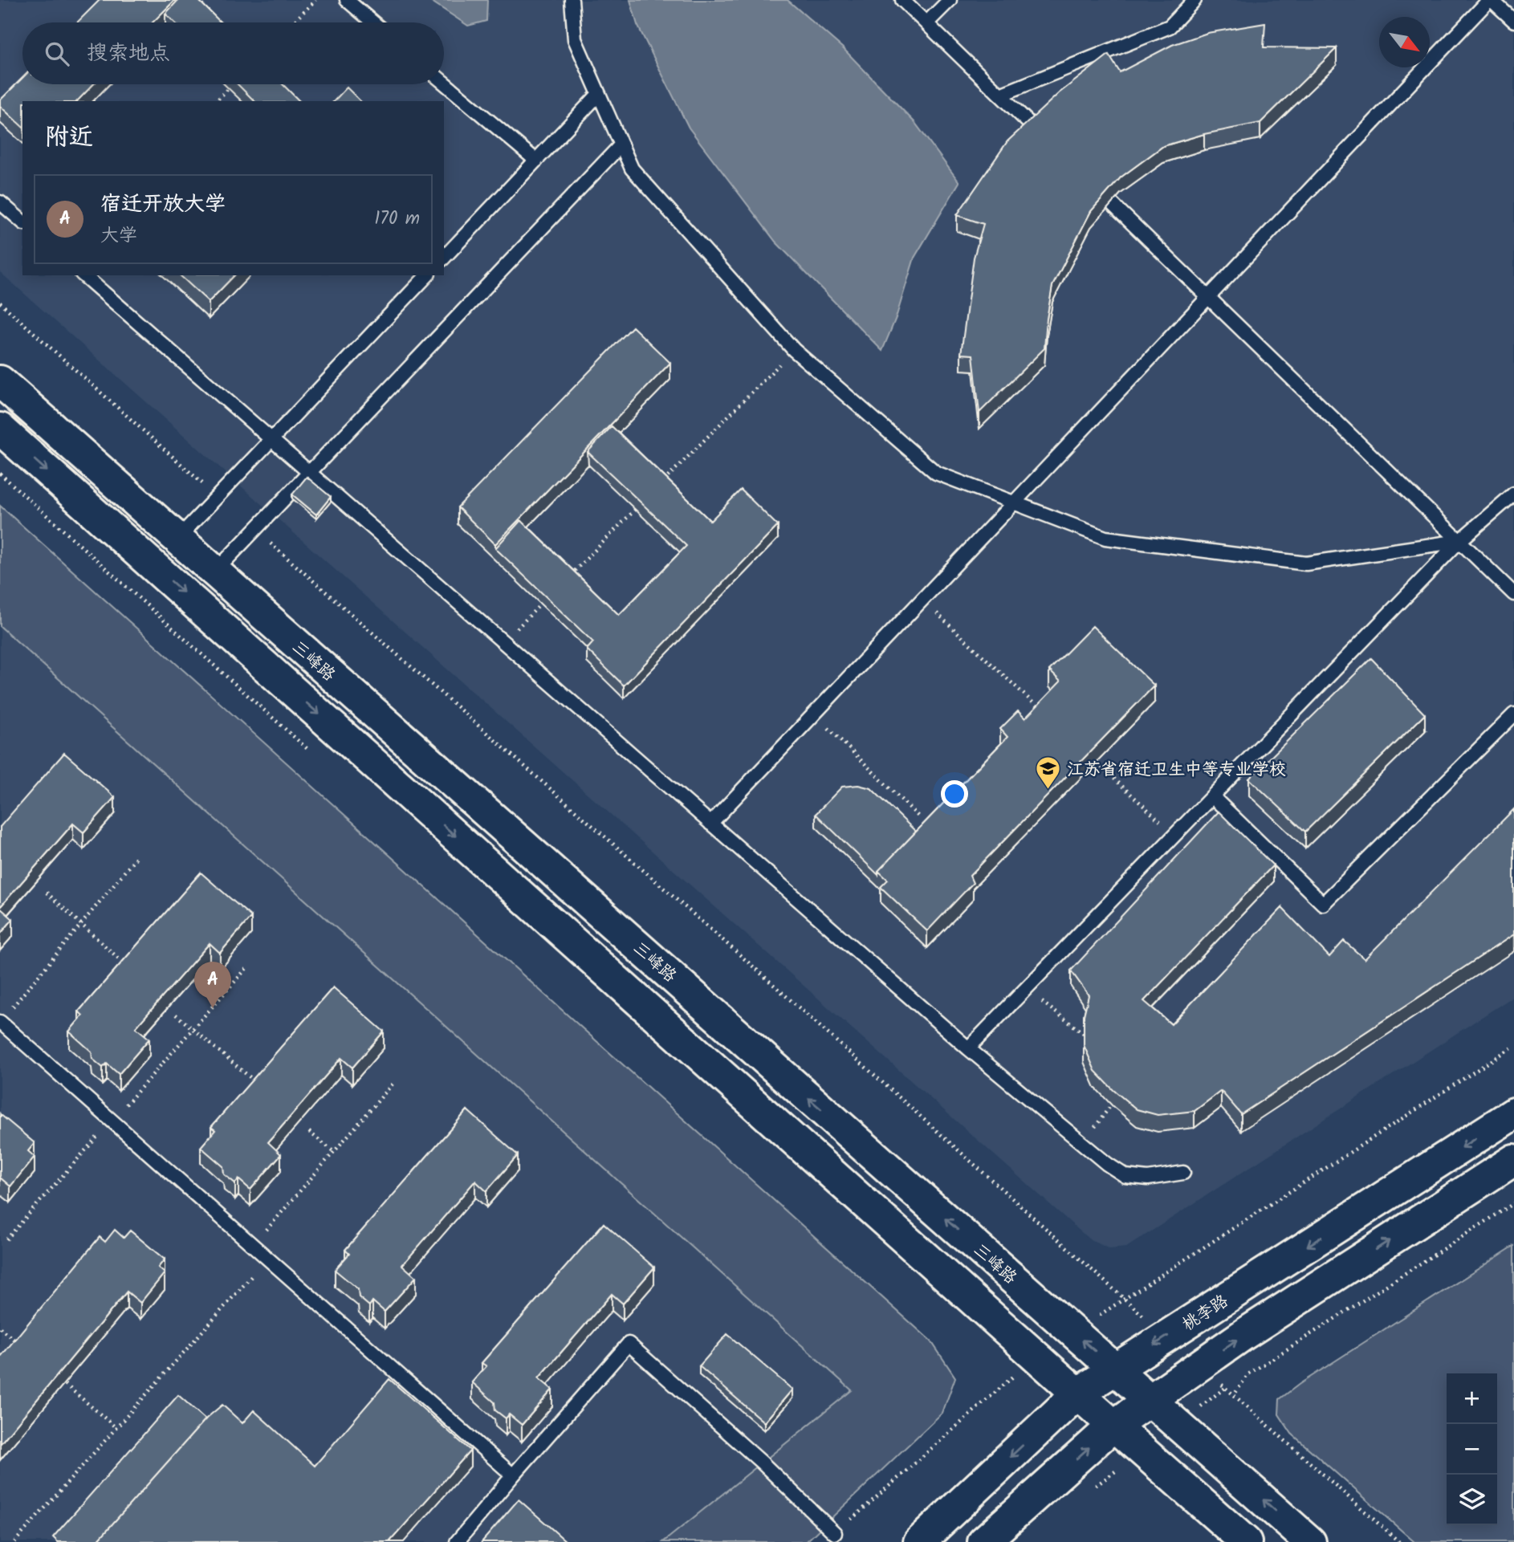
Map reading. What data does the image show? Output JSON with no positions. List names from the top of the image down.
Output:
{
  "streets": {
    "main road": ["三峰路", "桃李路"]
  },
  "crossings": [
    ["三峰路", "桃李路"]
  ],
  "places": {
    "school or university": ["江苏省宿迁卫生中等专业学校"]
  },
  "north": "bottom right",
  "page": {
    "search": "搜索地点",
    "heading": "附近",
    "list": [
      {
        "mark": "A",
        "name": "宿迁开放大学",
        "note": "大学",
        "value": "170 m"
      }
    ],
    "pins": "A",
    "map_buttons": ["+", "−"]
  }
}
